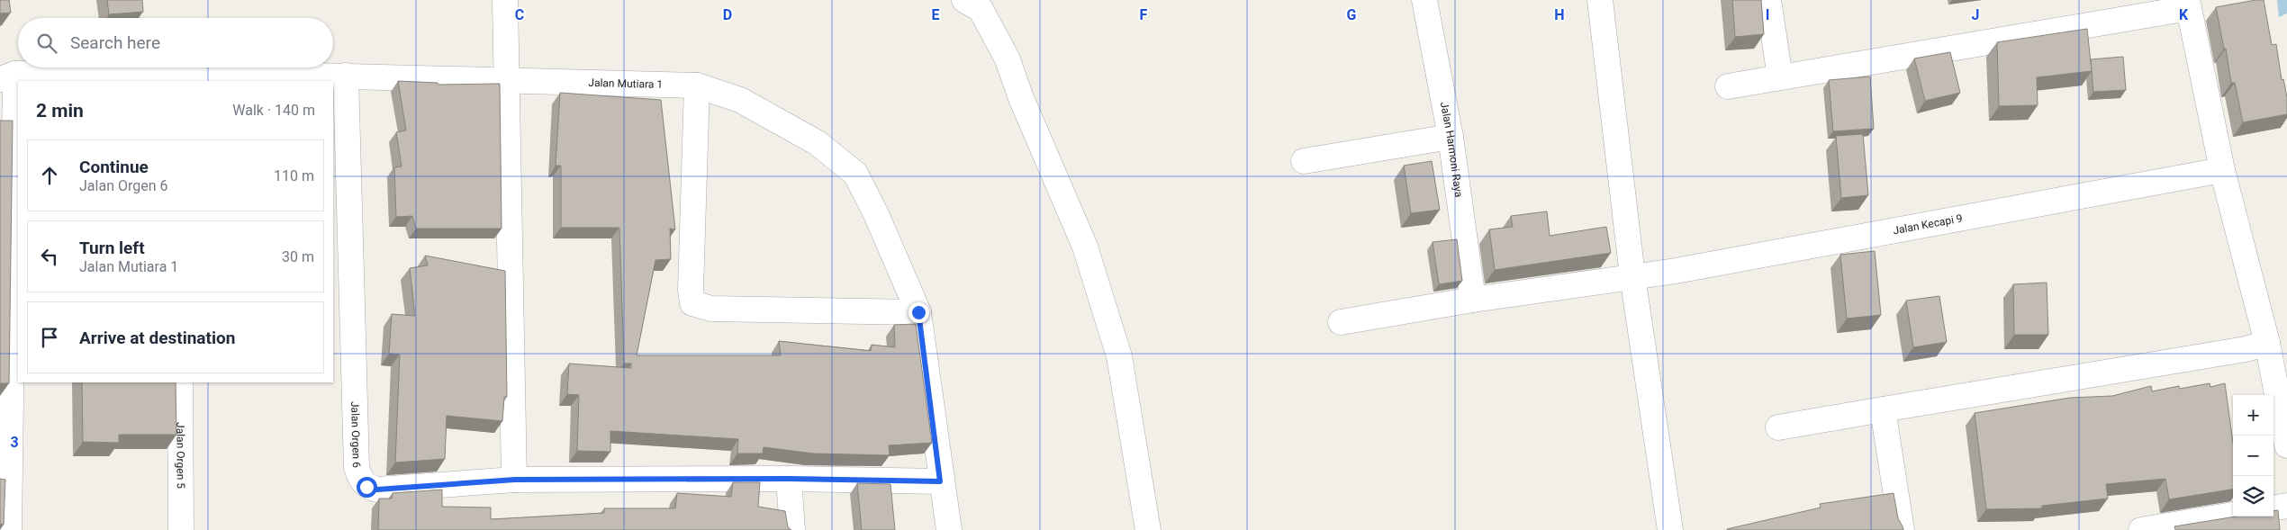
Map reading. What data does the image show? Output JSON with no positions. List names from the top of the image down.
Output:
{
  "streets": {
    "street": [
      "Jalan Mutiara 1",
      "Jalan Harmoni Raya",
      "Jalan Kecapi 9",
      "Jalan Orgen 6",
      "Jalan Orgen 5"
    ]
  },
  "crossings": [
    ["Jalan Mutiara 1", "Jalan Orgen 6"],
    ["Jalan Harmoni Raya", "Jalan Kecapi 9"]
  ],
  "page": {
    "search": "Search here",
    "heading": ["2 min", "Walk · 140 m"],
    "list": [
      ["Continue", "Jalan Orgen 6", "110 m"],
      ["Turn left", "Jalan Mutiara 1", "30 m"],
      "Arrive at destination"
    ],
    "map_buttons": ["+", "−"]
  },
  "grid": {
    "columns": [
      "C",
      "D",
      "E",
      "F",
      "G",
      "H",
      "I",
      "J",
      "K"
    ],
    "rows": ["3"]
  }
}
